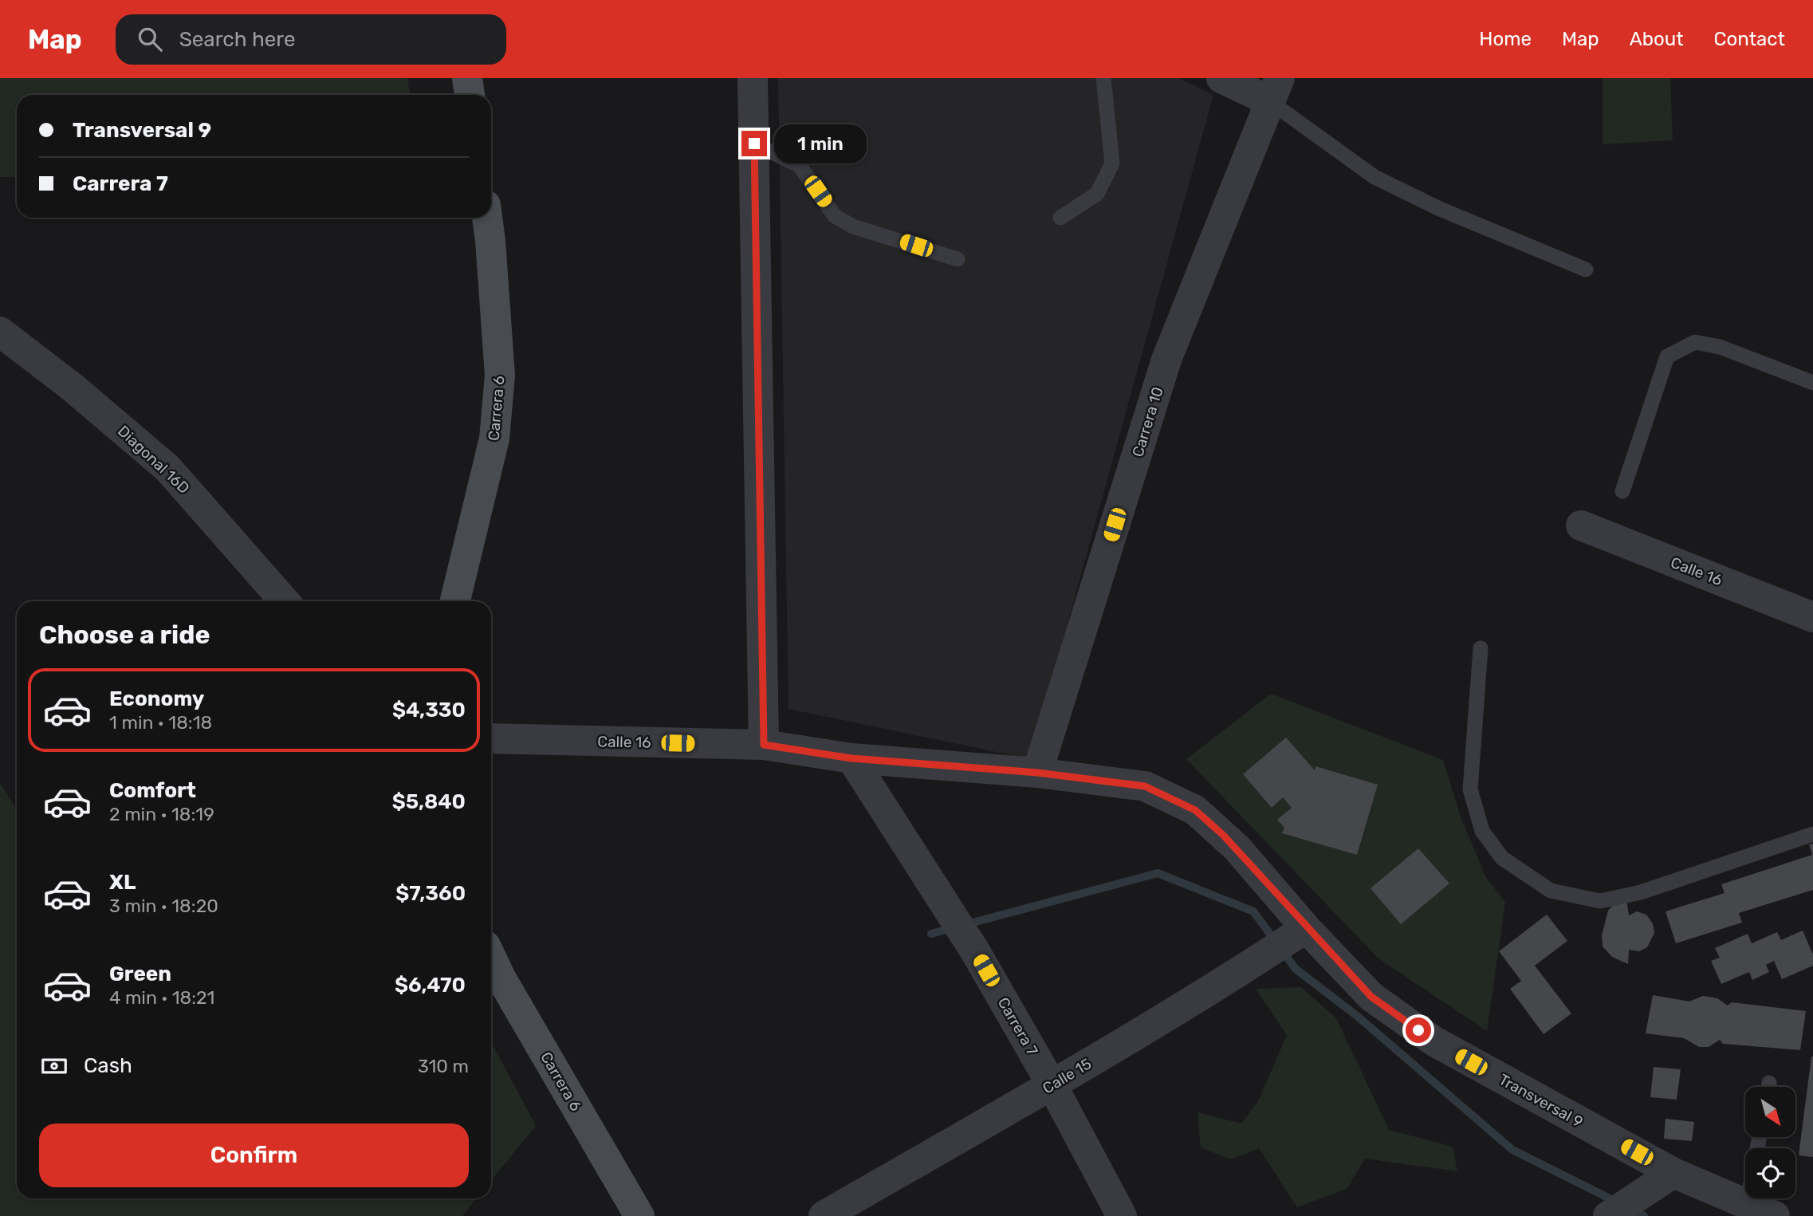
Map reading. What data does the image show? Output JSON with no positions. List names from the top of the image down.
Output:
{
  "streets": {
    "street": [
      "Carrera 6",
      "Carrera 10",
      "Diagonal 16D",
      "Calle 16",
      "Carrera 7",
      "Calle 15",
      "Transversal 9"
    ]
  },
  "crossings": [
    ["Carrera 10", "Calle 16"],
    ["Calle 16", "Carrera 7"],
    ["Calle 16", "Calle 15"],
    ["Calle 16", "Transversal 9"],
    ["Carrera 7", "Calle 15"],
    ["Calle 15", "Transversal 9"]
  ],
  "north": "bottom right",
  "page": {
    "header": "Map",
    "search": "Search here",
    "nav": [
      "Home",
      "Map",
      "About",
      "Contact"
    ],
    "banner": ["Transversal 9", "Carrera 7"],
    "bubble": "1 min",
    "heading": "Choose a ride",
    "list": [
      {
        "name": "Economy",
        "note": "1 min · 18:18",
        "value": "$4,330"
      },
      {
        "name": "Comfort",
        "note": "2 min · 18:19",
        "value": "$5,840"
      },
      {
        "name": "XL",
        "note": "3 min · 18:20",
        "value": "$7,360"
      },
      {
        "name": "Green",
        "note": "4 min · 18:21",
        "value": "$6,470"
      }
    ],
    "pay": ["Cash", "310 m"],
    "buttons": "Confirm"
  }
}
